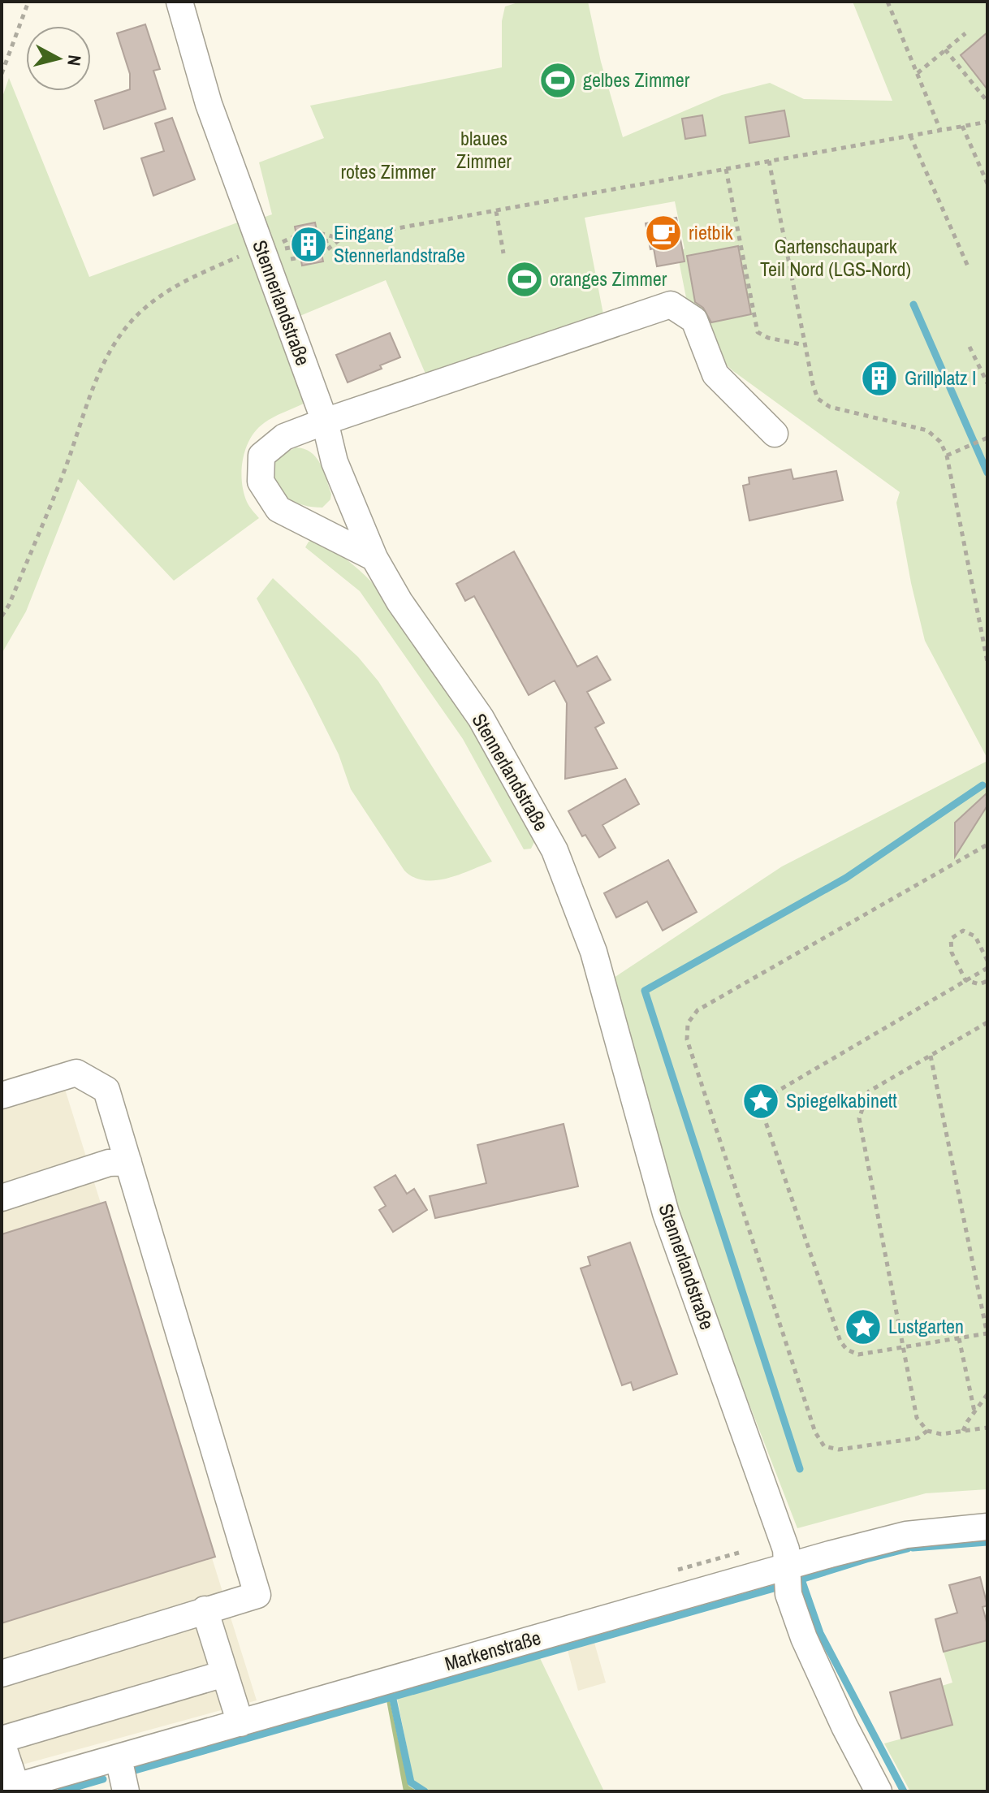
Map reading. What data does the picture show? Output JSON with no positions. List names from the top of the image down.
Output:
{
  "streets": {
    "street": ["Stennerlandstraße", "Markenstraße"]
  },
  "crossings": [
    ["Stennerlandstraße", "Markenstraße"]
  ],
  "parks": ["blaues Zimmer", "rotes Zimmer", "Gartenschaupark Teil Nord (LGS-Nord)"],
  "places": {
    "sports": ["gelbes Zimmer", "oranges Zimmer"],
    "cafe": ["rietbik"],
    "building": ["Eingang Stennerlandstraße", "Grillplatz I"],
    "place": ["Spiegelkabinett", "Lustgarten"]
  },
  "north": "right"
}
